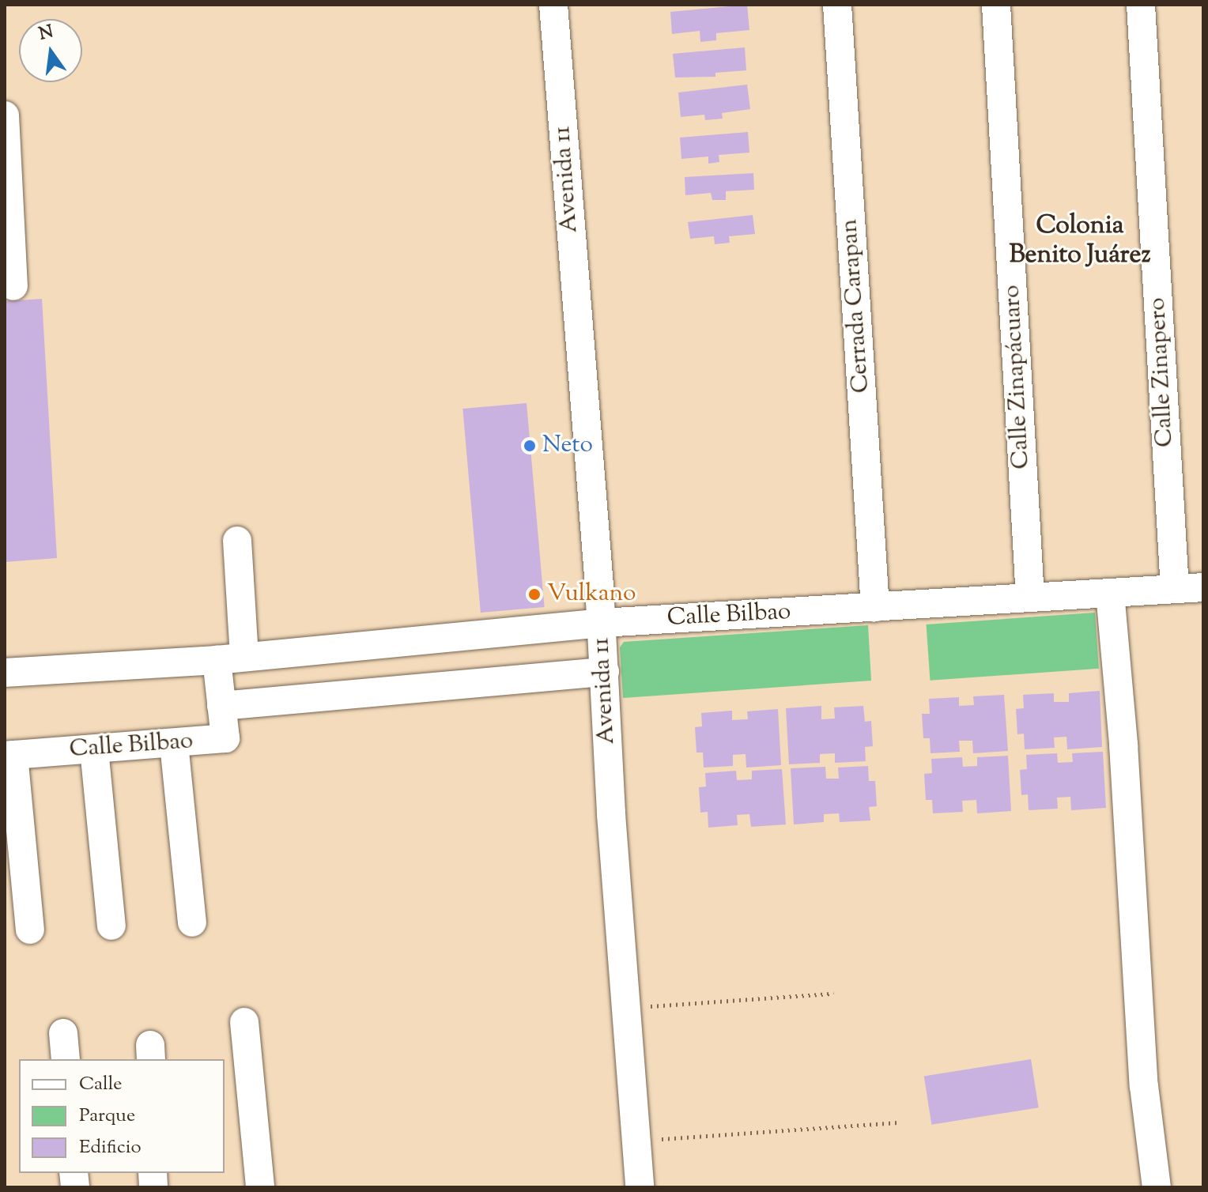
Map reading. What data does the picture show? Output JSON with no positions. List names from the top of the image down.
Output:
{
  "streets": {
    "street": [
      "Avenida 11",
      "Cerrada Carapan",
      "Calle Zinapero",
      "Calle Zinapácuaro",
      "Calle Bilbao"
    ]
  },
  "crossings": [
    ["Avenida 11", "Calle Bilbao"],
    ["Cerrada Carapan", "Calle Bilbao"],
    ["Calle Zinapero", "Calle Bilbao"],
    ["Calle Zinapácuaro", "Calle Bilbao"]
  ],
  "districts": ["Colonia Benito Juárez"],
  "places": ["Neto", "Vulkano"],
  "legend": ["Calle", "Parque", "Edificio"],
  "north": "top"
}
